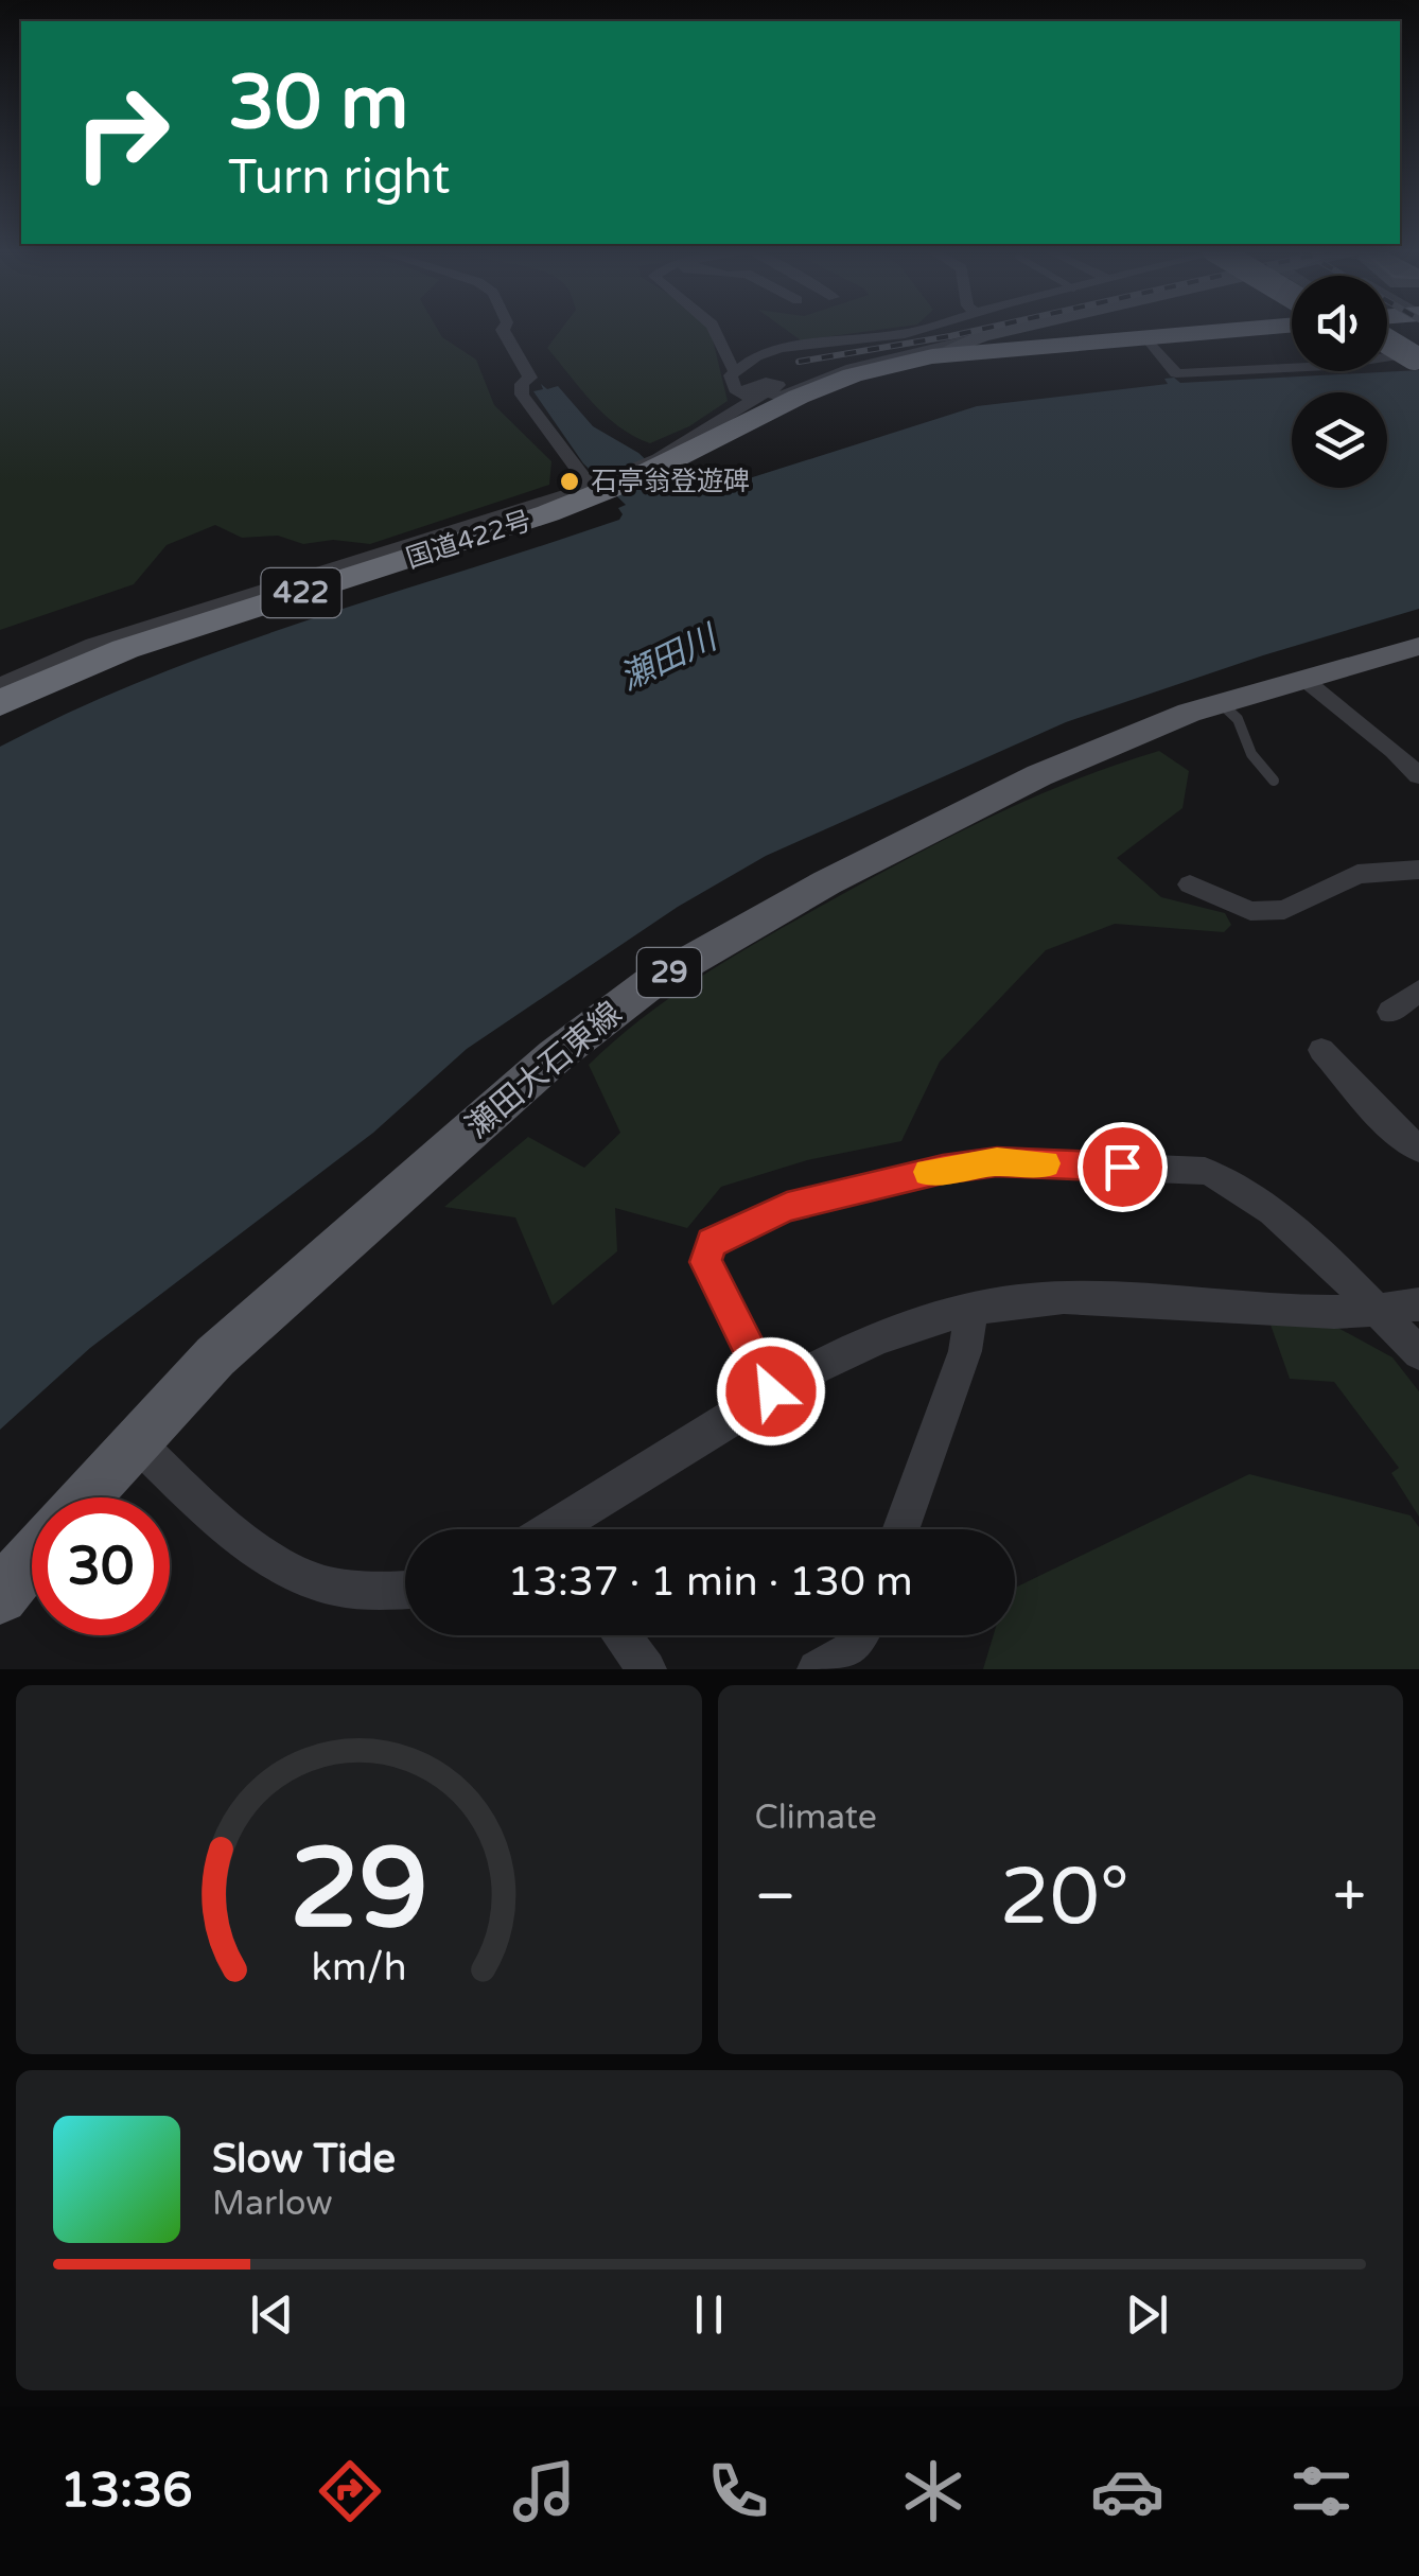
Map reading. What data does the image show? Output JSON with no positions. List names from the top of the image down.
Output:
{
  "streets": {
    "highway": ["国道422号", "422"],
    "main road": ["29", "瀬田大石東線"]
  },
  "water": ["瀬田川"],
  "places": ["石亭翁登遊碑"],
  "page": {
    "turn": ["30 m", "Turn right"],
    "limit": "30",
    "trip": "13:37 · 1 min · 130 m",
    "tile": "Climate",
    "heat": ["−", "20°", "+"],
    "song": ["Slow Tide", "Marlow"],
    "tabs": "13:36",
    "gauge": ["29", "km/h"]
  }
}
